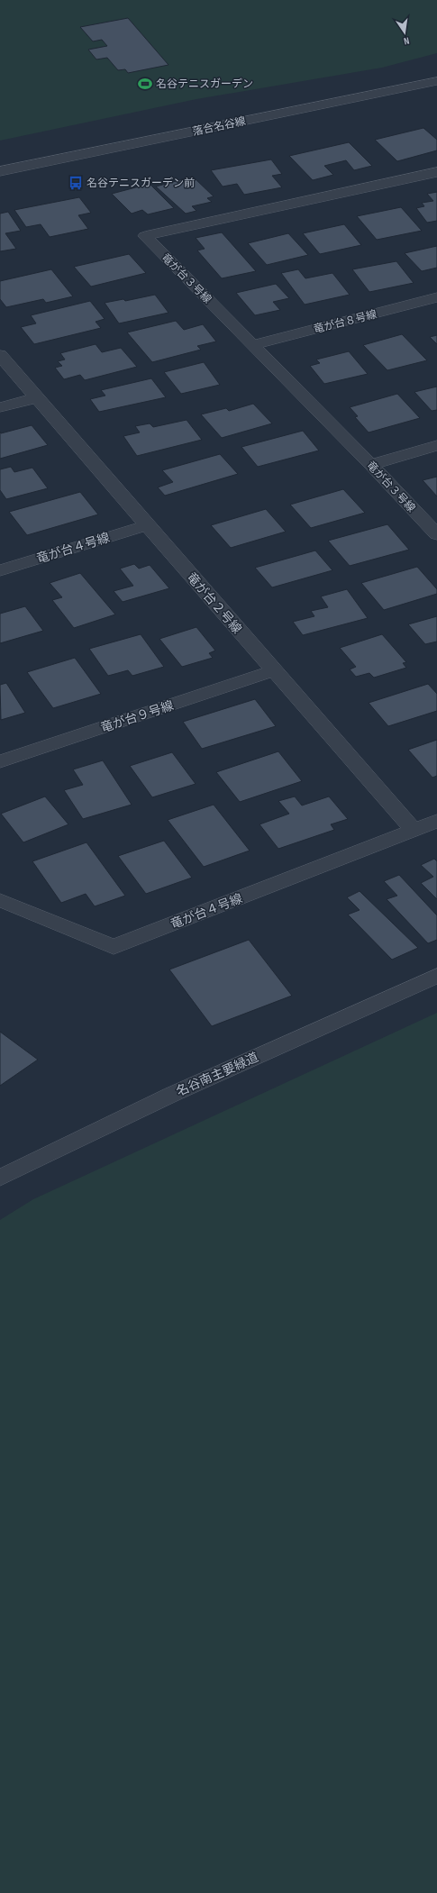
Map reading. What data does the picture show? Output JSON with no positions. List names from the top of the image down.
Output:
{
  "streets": {
    "street": [
      "落合名谷線",
      "竜が台３号線",
      "竜が台８号線",
      "竜が台４号線",
      "竜が台２号線",
      "竜が台９号線",
      "名谷南主要緑道"
    ]
  },
  "crossings": [
    ["竜が台３号線", "竜が台８号線"],
    ["竜が台４号線", "竜が台２号線"],
    ["竜が台２号線", "竜が台９号線"]
  ],
  "places": {
    "sports": ["名谷テニスガーデン"],
    "bus stop": ["名谷テニスガーデン前"]
  },
  "north": "bottom"
}
